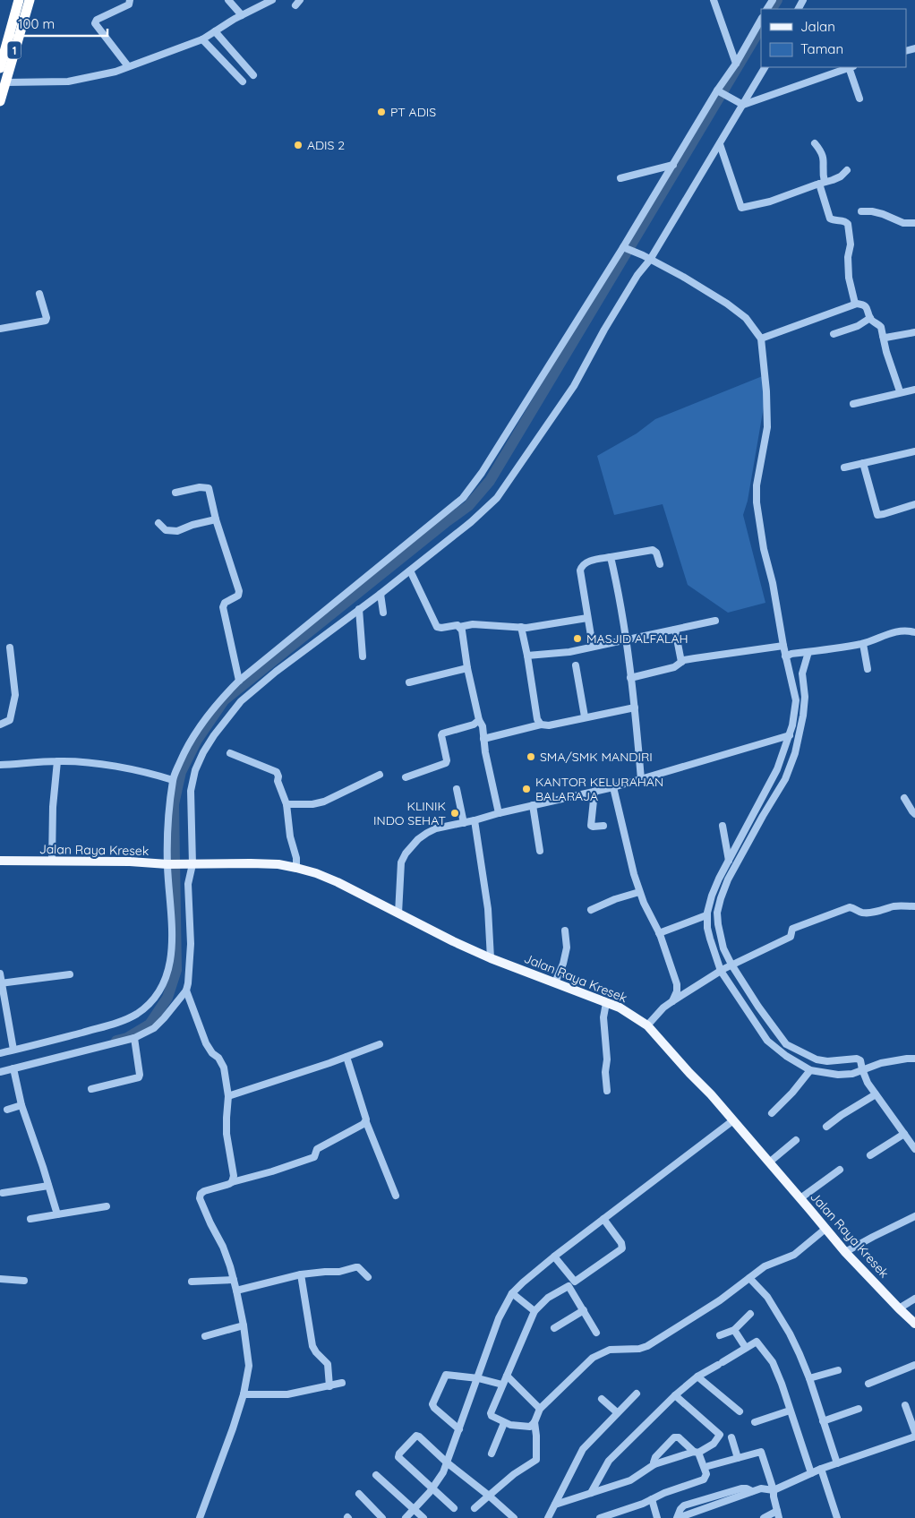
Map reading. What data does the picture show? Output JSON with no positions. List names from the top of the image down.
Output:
{
  "streets": {
    "highway": ["1"],
    "main road": ["Jalan Raya Kresek"]
  },
  "places": [
    "PT ADIS",
    "ADIS 2",
    "MASJID ALFALAH",
    "SMA/SMK MANDIRI",
    "KANTOR KELURAHAN BALARAJA",
    "KLINIK INDO SEHAT"
  ],
  "legend": ["Jalan", "Taman"],
  "scale_bar": "100 m"
}
